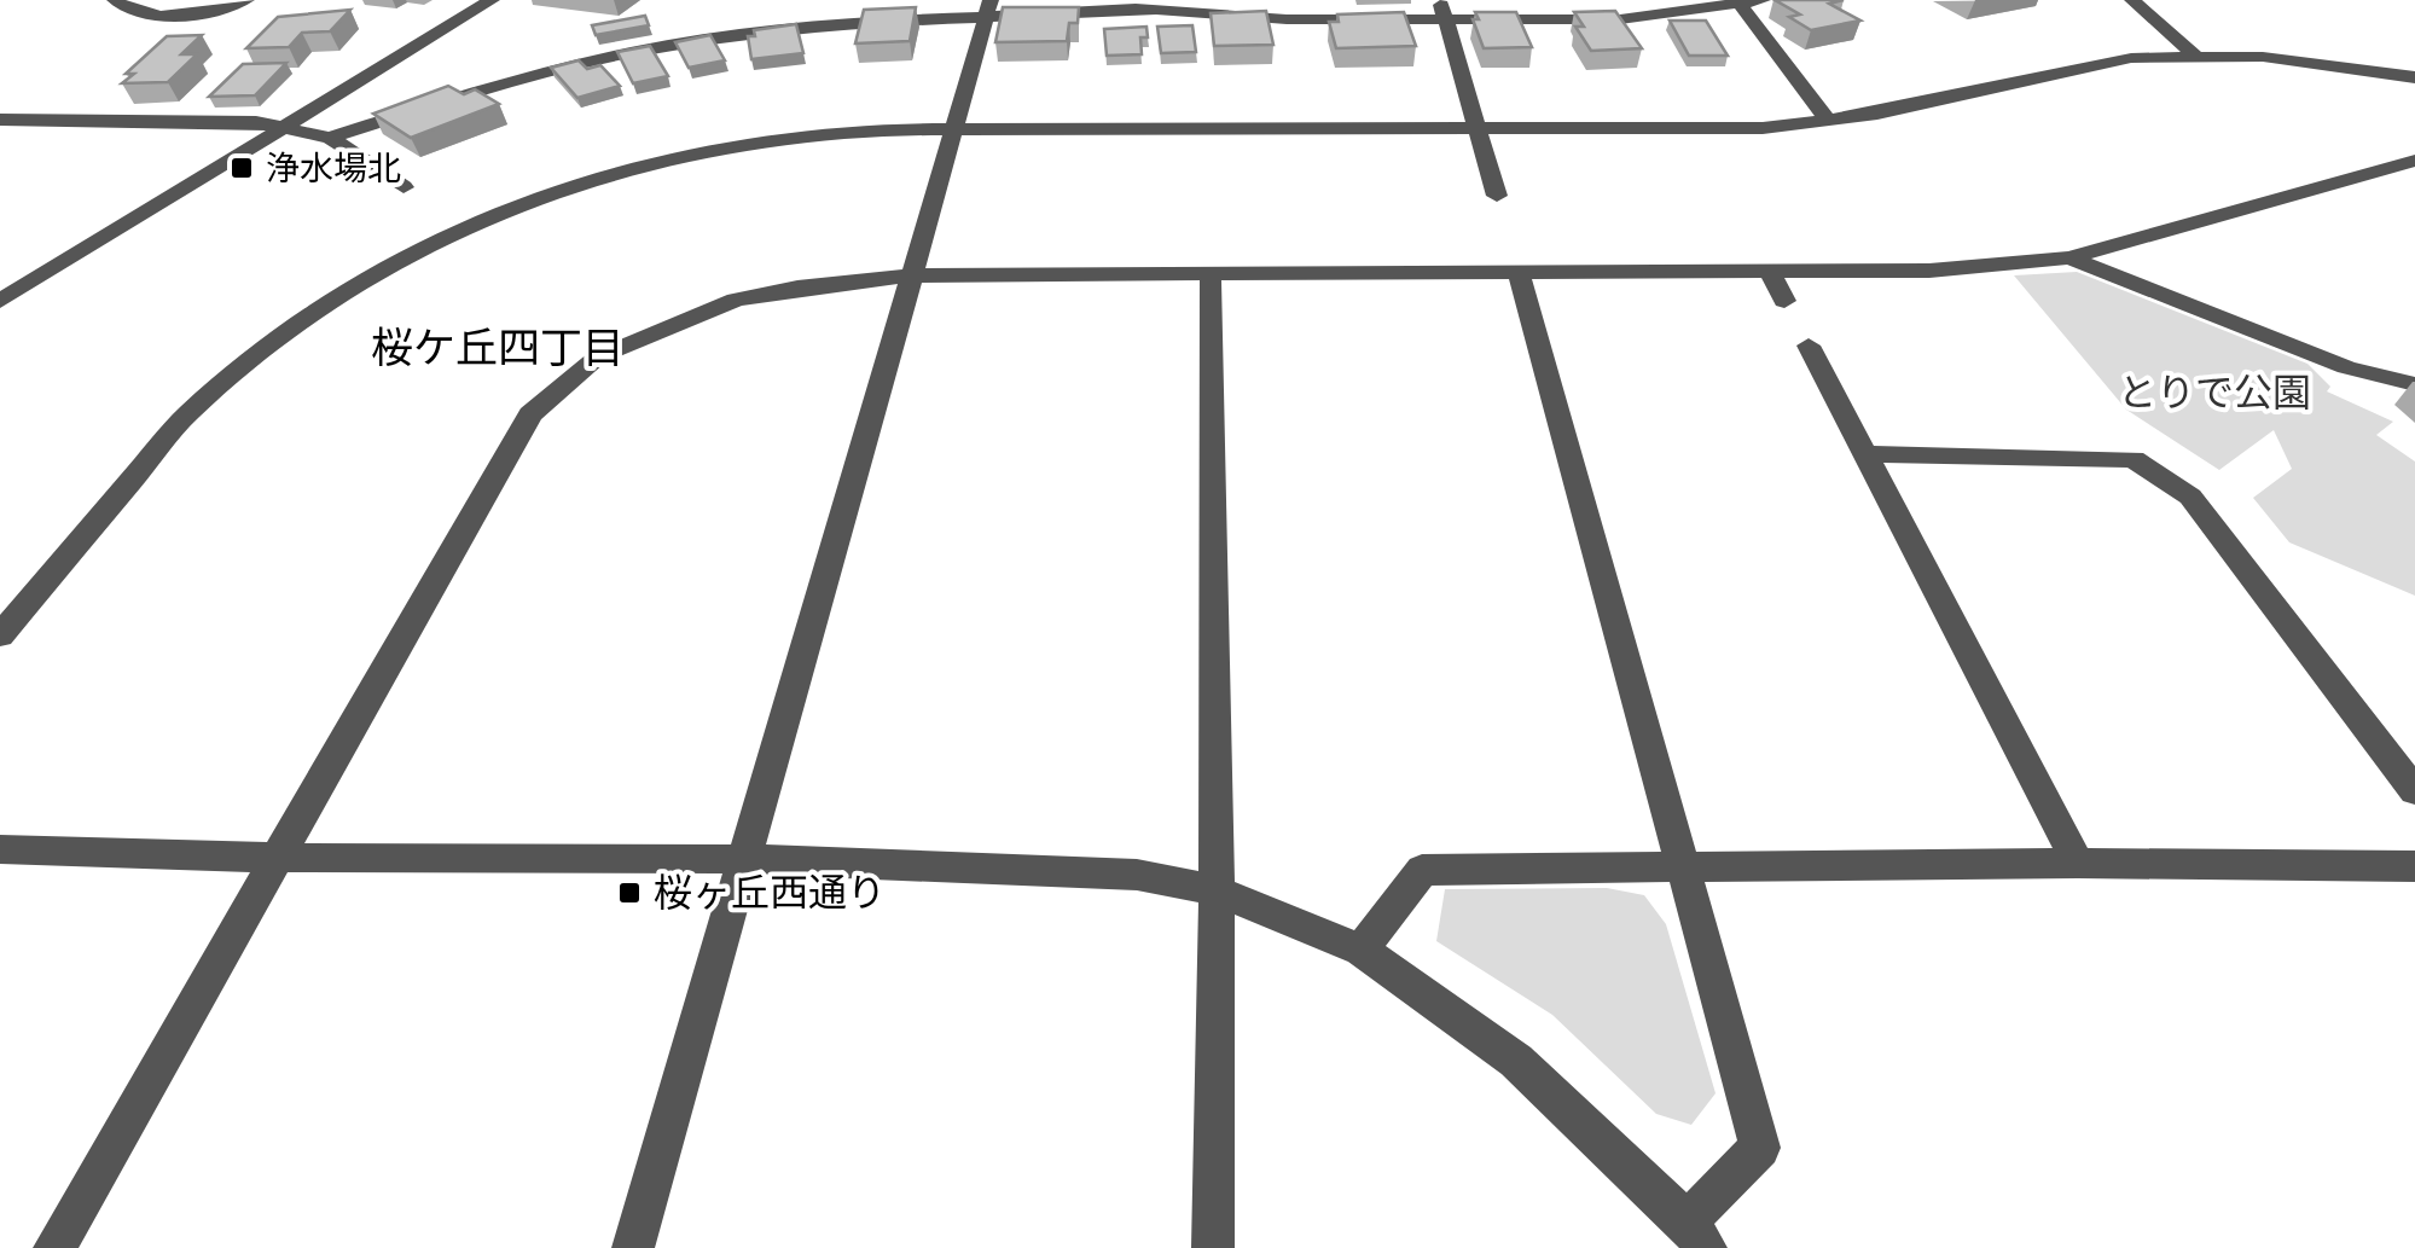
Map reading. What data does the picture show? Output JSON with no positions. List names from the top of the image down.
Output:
{
  "districts": ["桜ケ丘四丁目"],
  "parks": ["とりで公園"],
  "places": {
    "transit": ["浄水場北", "桜ヶ丘西通り"]
  }
}
